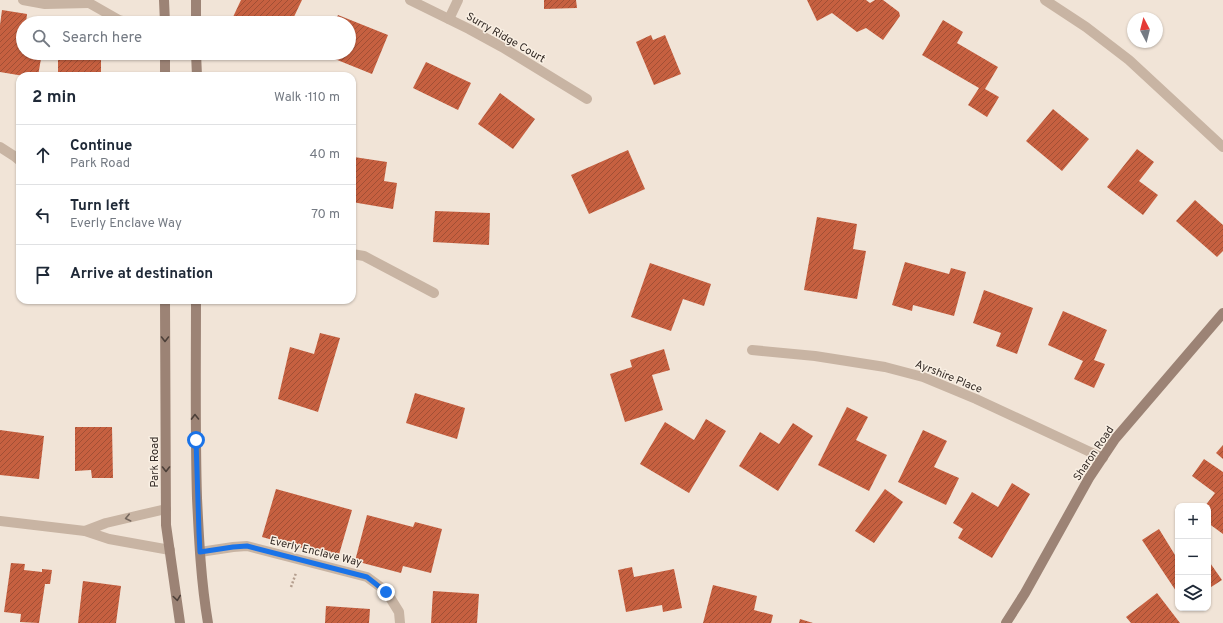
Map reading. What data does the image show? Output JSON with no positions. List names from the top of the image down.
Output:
{
  "streets": {
    "main road": ["Sharon Road", "Park Road"],
    "street": ["Surry Ridge Court", "Ayrshire Place", "Everly Enclave Way"]
  },
  "crossings": [
    ["Ayrshire Place", "Sharon Road"]
  ],
  "north": "top",
  "page": {
    "search": "Search here",
    "heading": ["2 min", "Walk · 110 m"],
    "list": [
      ["Continue", "Park Road", "40 m"],
      ["Turn left", "Everly Enclave Way", "70 m"],
      "Arrive at destination"
    ],
    "map_buttons": ["+", "−"]
  }
}
